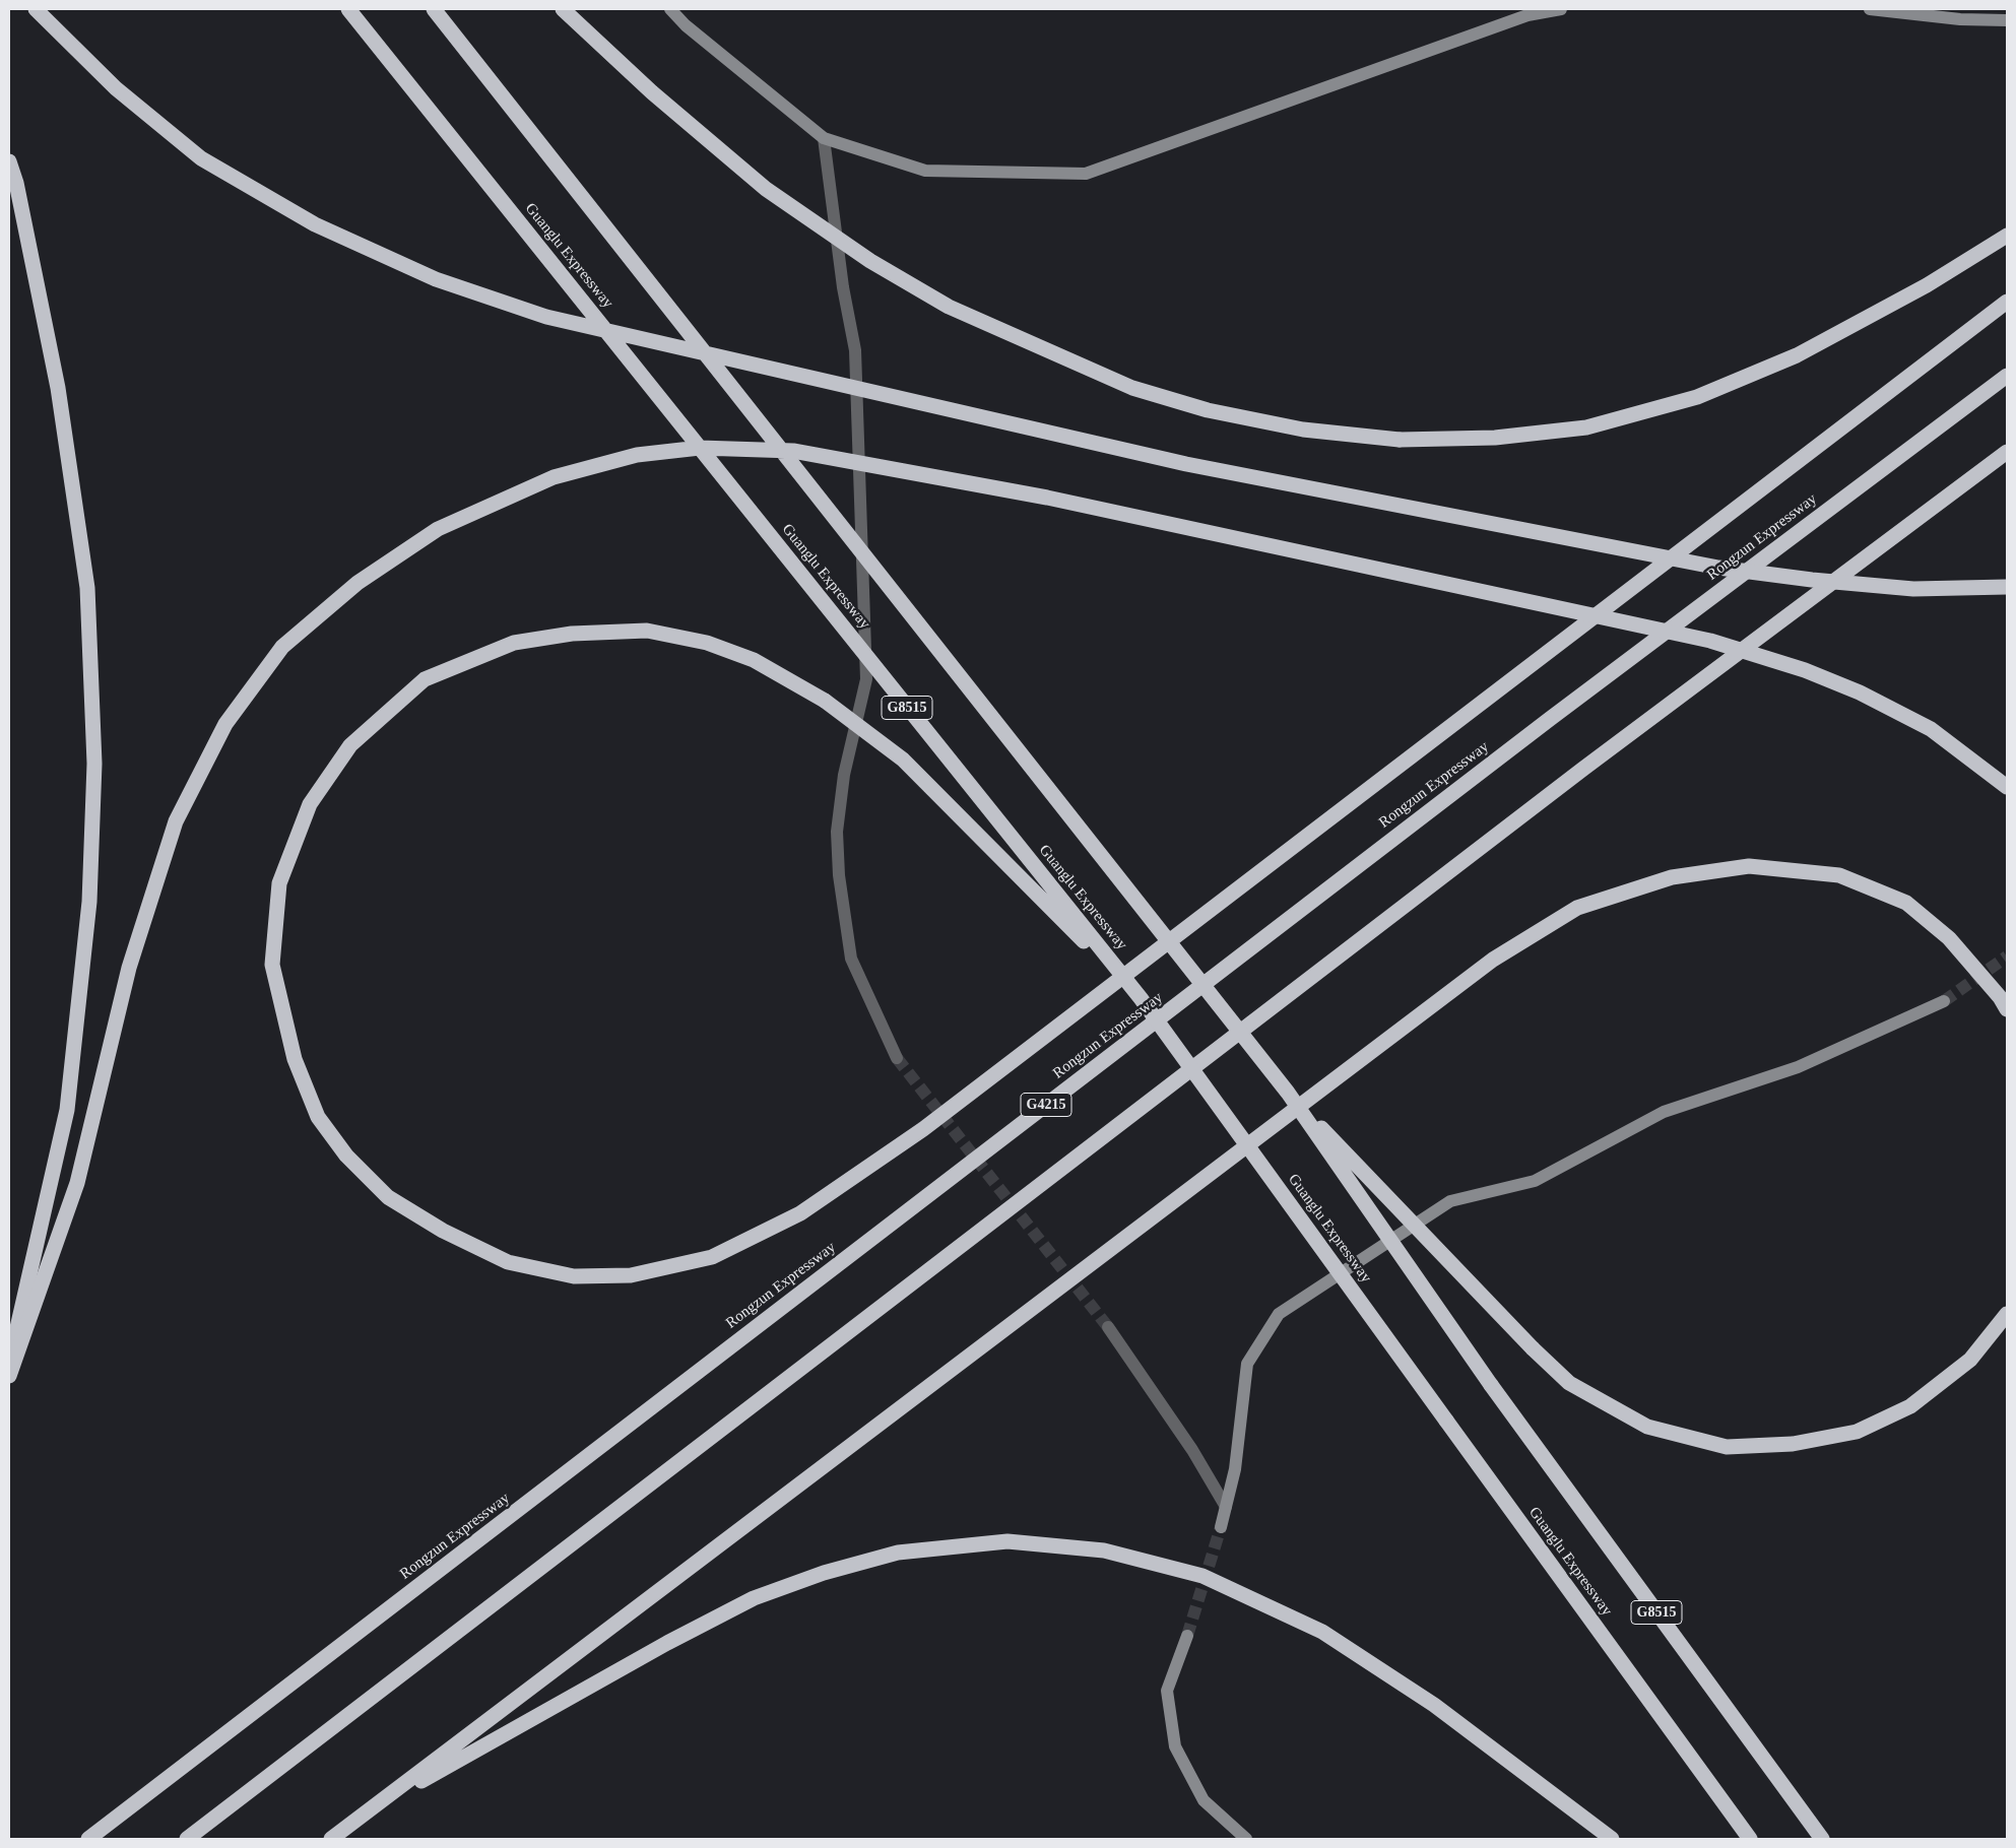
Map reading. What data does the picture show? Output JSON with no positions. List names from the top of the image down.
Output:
{
  "streets": {
    "highway": [
      "Guanglu Expressway",
      "Rongzun Expressway",
      "G8515",
      "G4215"
    ]
  }
}
